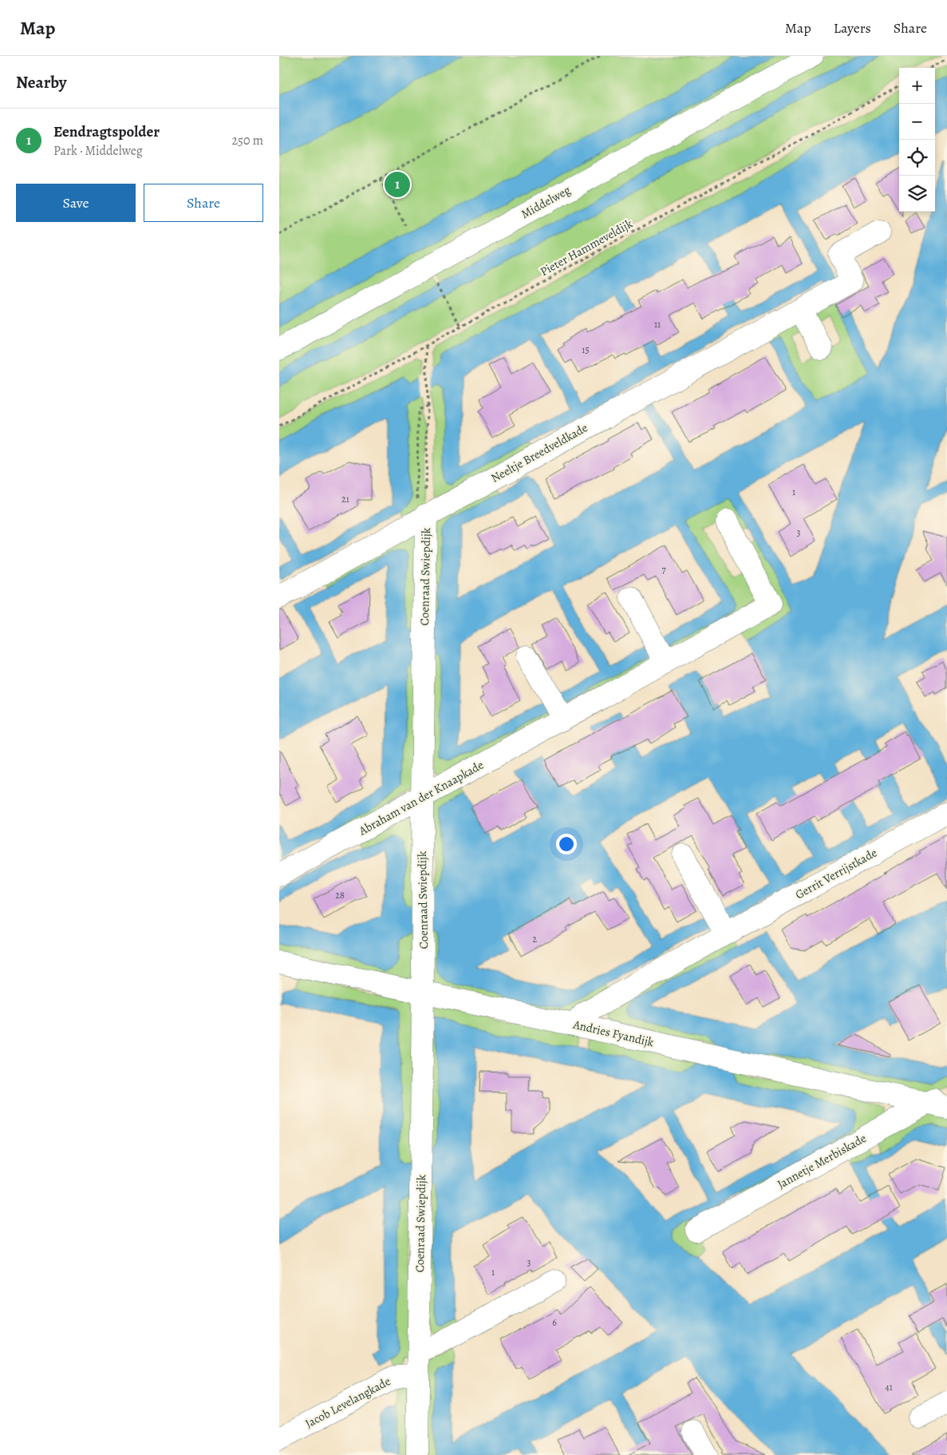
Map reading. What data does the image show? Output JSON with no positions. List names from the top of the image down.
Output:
{
  "streets": {
    "street": [
      "Middelweg",
      "Neeltje Breedveldkade",
      "Coenraad Swiepdijk",
      "Abraham van der Knaapkade",
      "Gerrit Verrijstkade",
      "Andries Fyandijk",
      "Jannetje Merbiskade",
      "Jacob Levelangkade"
    ],
    "path": ["Pieter Hammeveldijk"]
  },
  "crossings": [
    ["Pieter Hammeveldijk", "Coenraad Swiepdijk"],
    ["Neeltje Breedveldkade", "Coenraad Swiepdijk"],
    ["Coenraad Swiepdijk", "Abraham van der Knaapkade"],
    ["Coenraad Swiepdijk", "Andries Fyandijk"],
    ["Coenraad Swiepdijk", "Jacob Levelangkade"],
    ["Gerrit Verrijstkade", "Andries Fyandijk"],
    ["Andries Fyandijk", "Jannetje Merbiskade"]
  ],
  "house_numbers": [
    "11",
    "15",
    "1",
    "21",
    "3",
    "7",
    "28",
    "2",
    "3",
    "1",
    "6",
    "41"
  ],
  "page": {
    "header": "Map",
    "nav": ["Map", "Layers", "Share"],
    "heading": "Nearby",
    "map_buttons": ["+", "−"],
    "list": [
      {
        "mark": "1",
        "name": "Eendragtspolder",
        "note": "Park · Middelweg",
        "value": "250 m"
      }
    ],
    "pins": "1",
    "buttons": ["Save", "Share"]
  }
}
